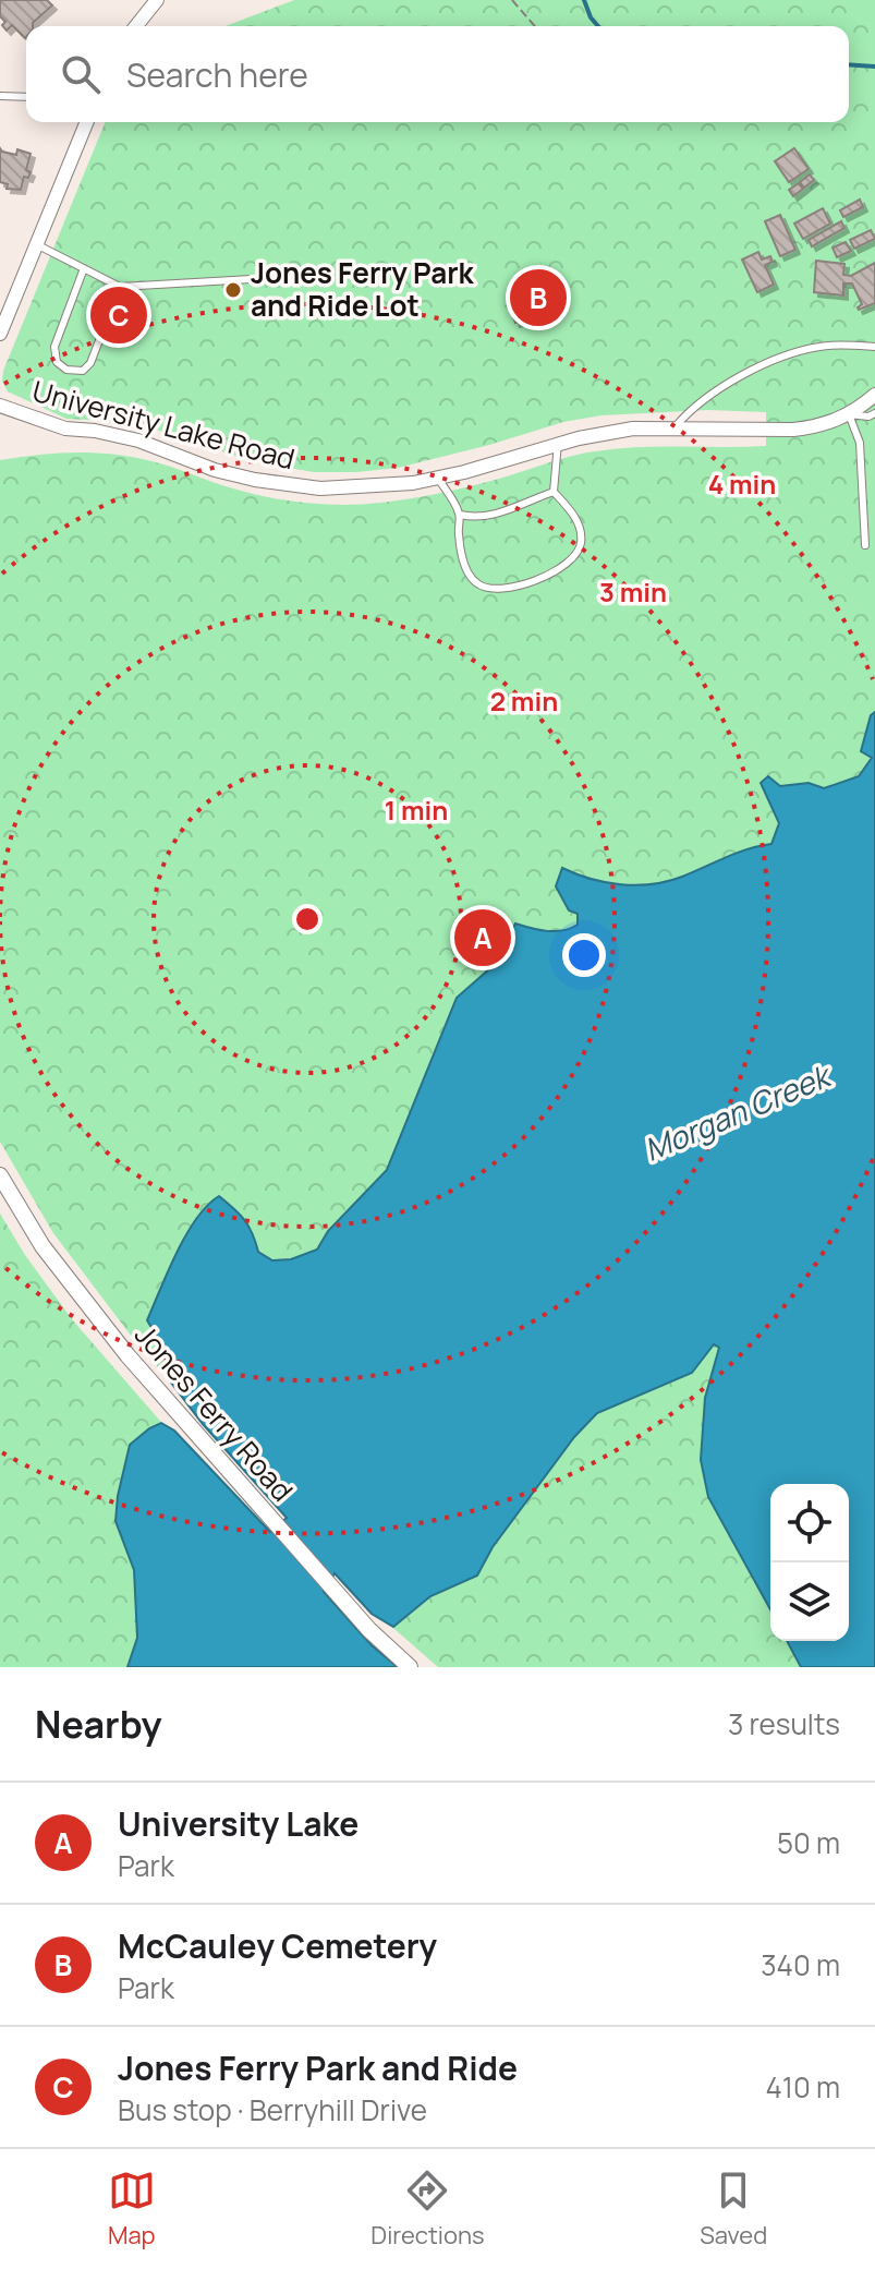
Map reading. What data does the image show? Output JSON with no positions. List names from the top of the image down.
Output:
{
  "streets": {
    "street": ["University Lake Road", "Jones Ferry Road"]
  },
  "water": ["Morgan Creek"],
  "places": ["Jones Ferry Park and Ride Lot"],
  "page": {
    "search": "Search here",
    "pins": ["B", "C", "A"],
    "heading": ["Nearby", "3 results"],
    "list": [
      {
        "mark": "A",
        "name": "University Lake",
        "note": "Park",
        "value": "50 m"
      },
      {
        "mark": "B",
        "name": "McCauley Cemetery",
        "note": "Park",
        "value": "340 m"
      },
      {
        "mark": "C",
        "name": "Jones Ferry Park and Ride",
        "note": "Bus stop · Berryhill Drive",
        "value": "410 m"
      }
    ],
    "nav": ["Map", "Directions", "Saved"]
  },
  "rings": [
    "4 min",
    "3 min",
    "2 min",
    "1 min"
  ]
}
